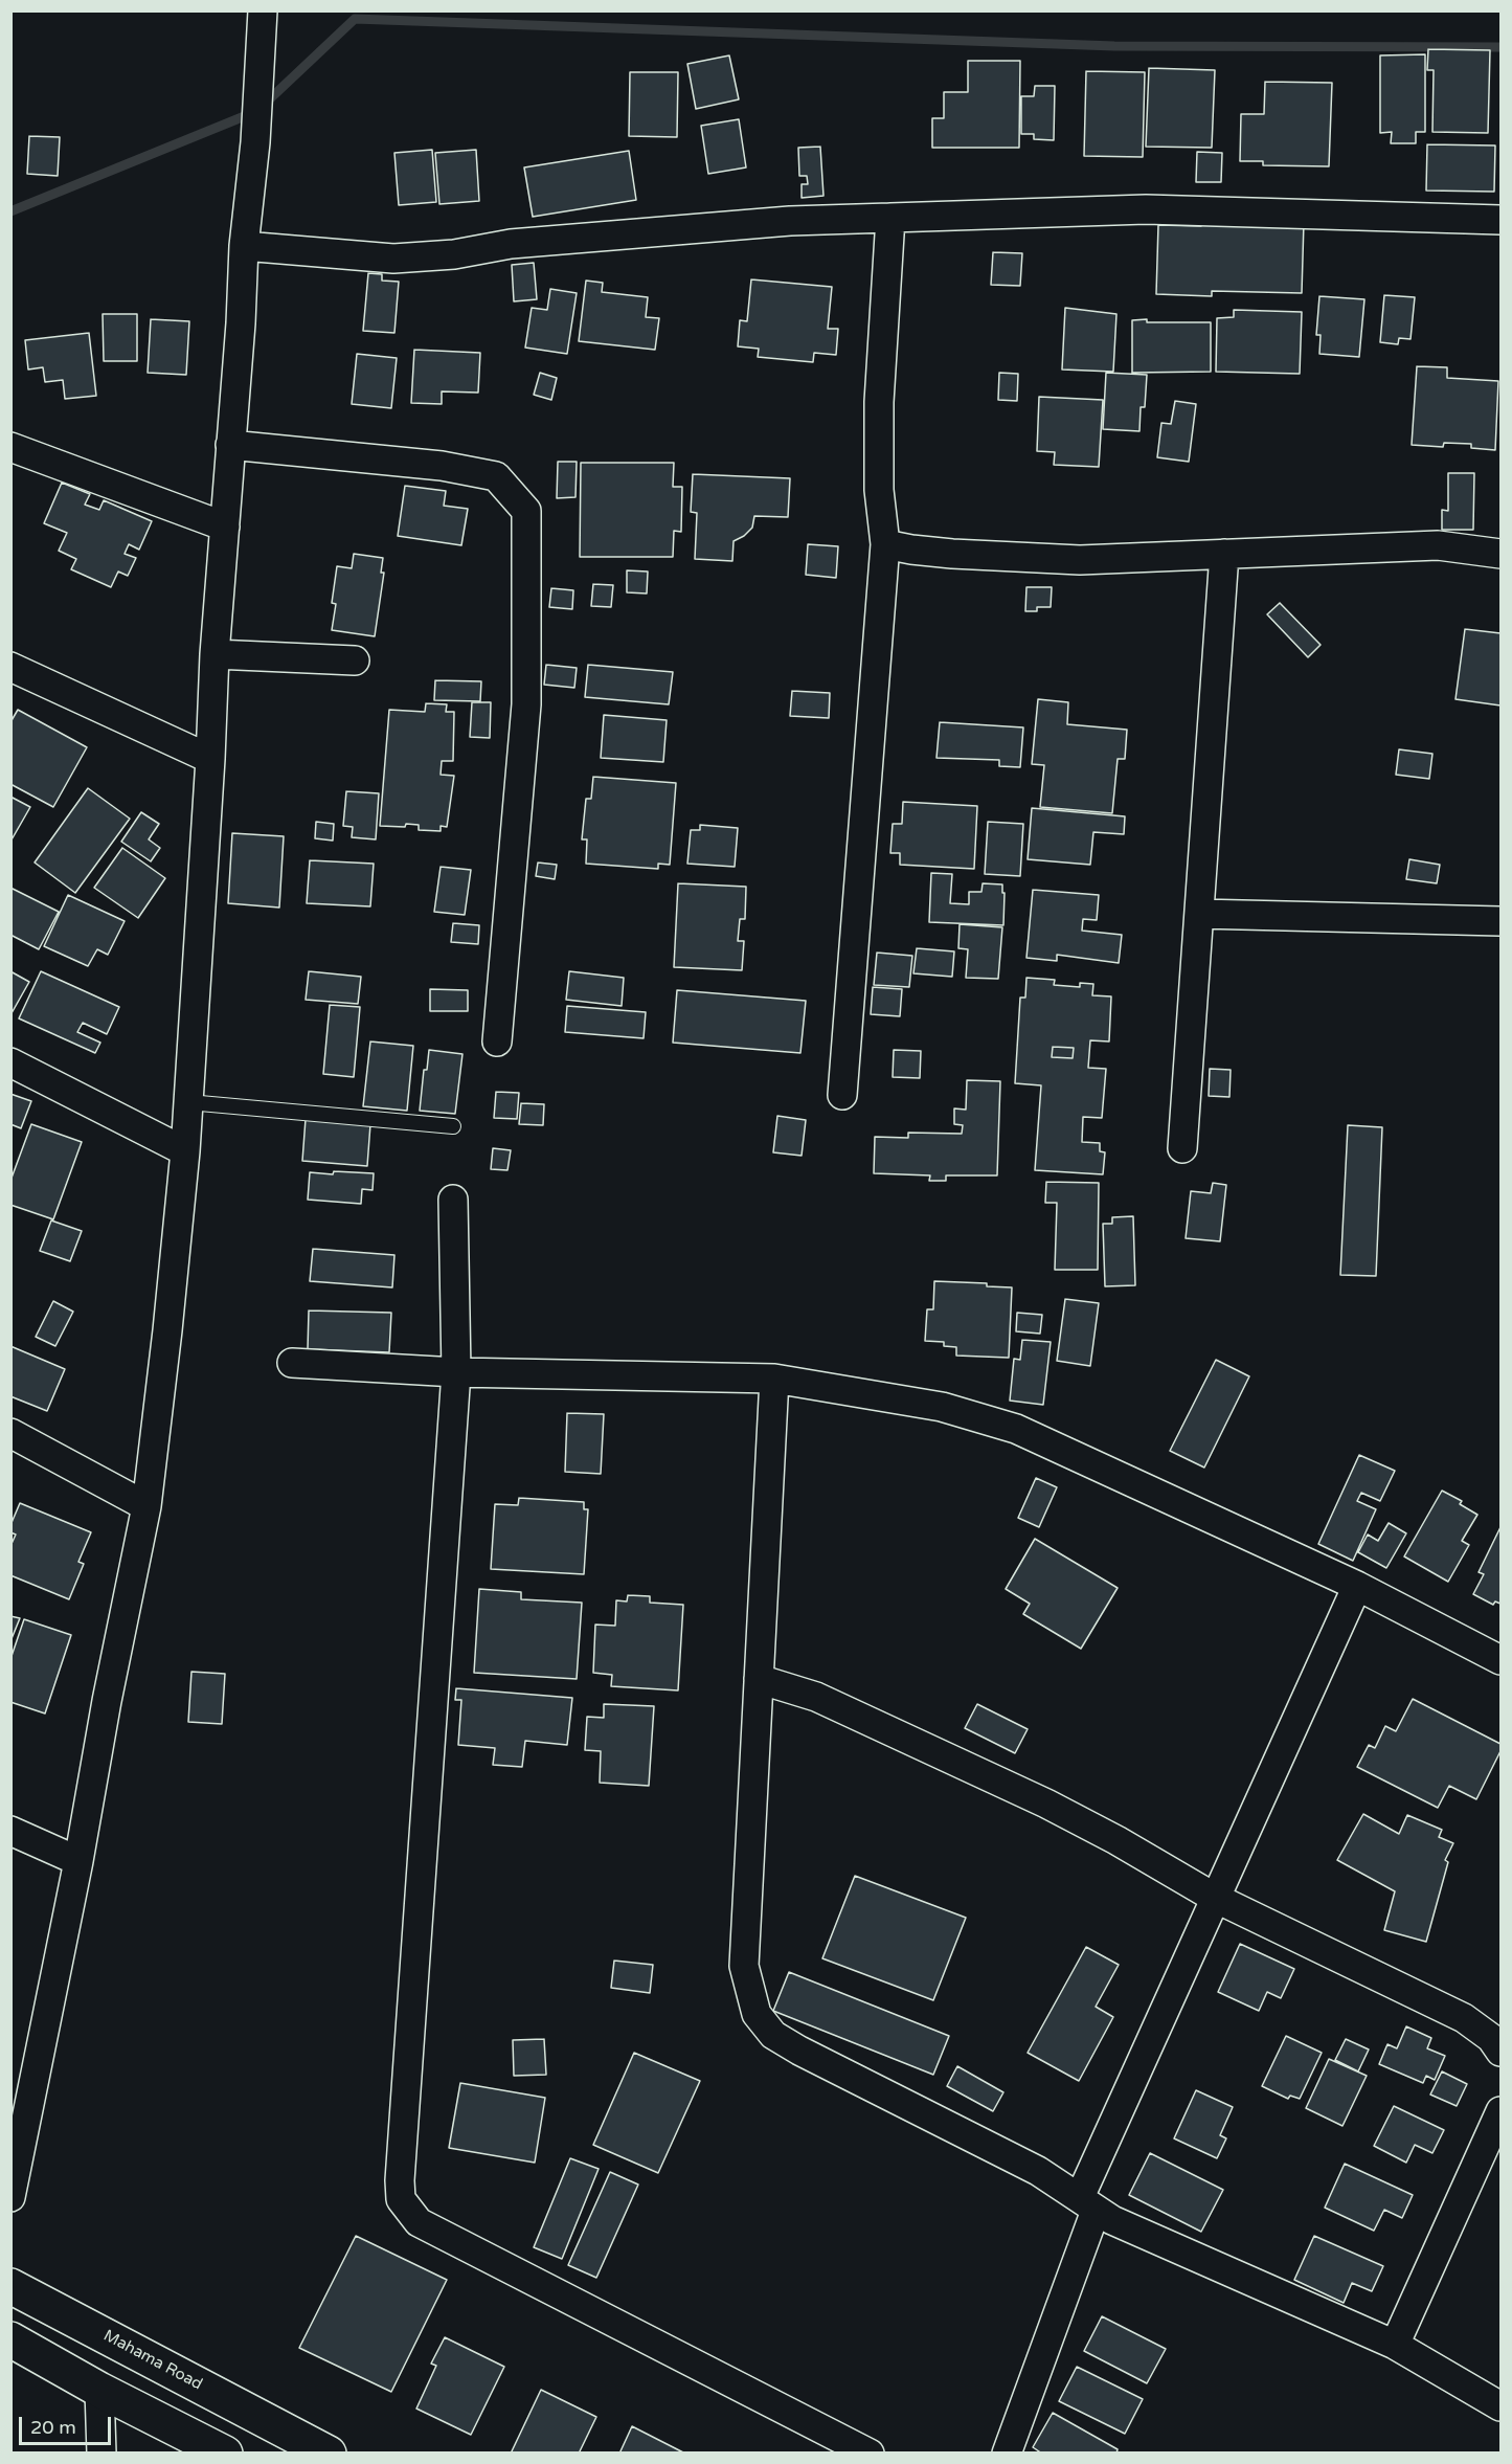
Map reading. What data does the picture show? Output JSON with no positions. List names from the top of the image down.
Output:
{
  "streets": {
    "street": ["Mahama Road"]
  },
  "scale_bar": "20 m"
}
